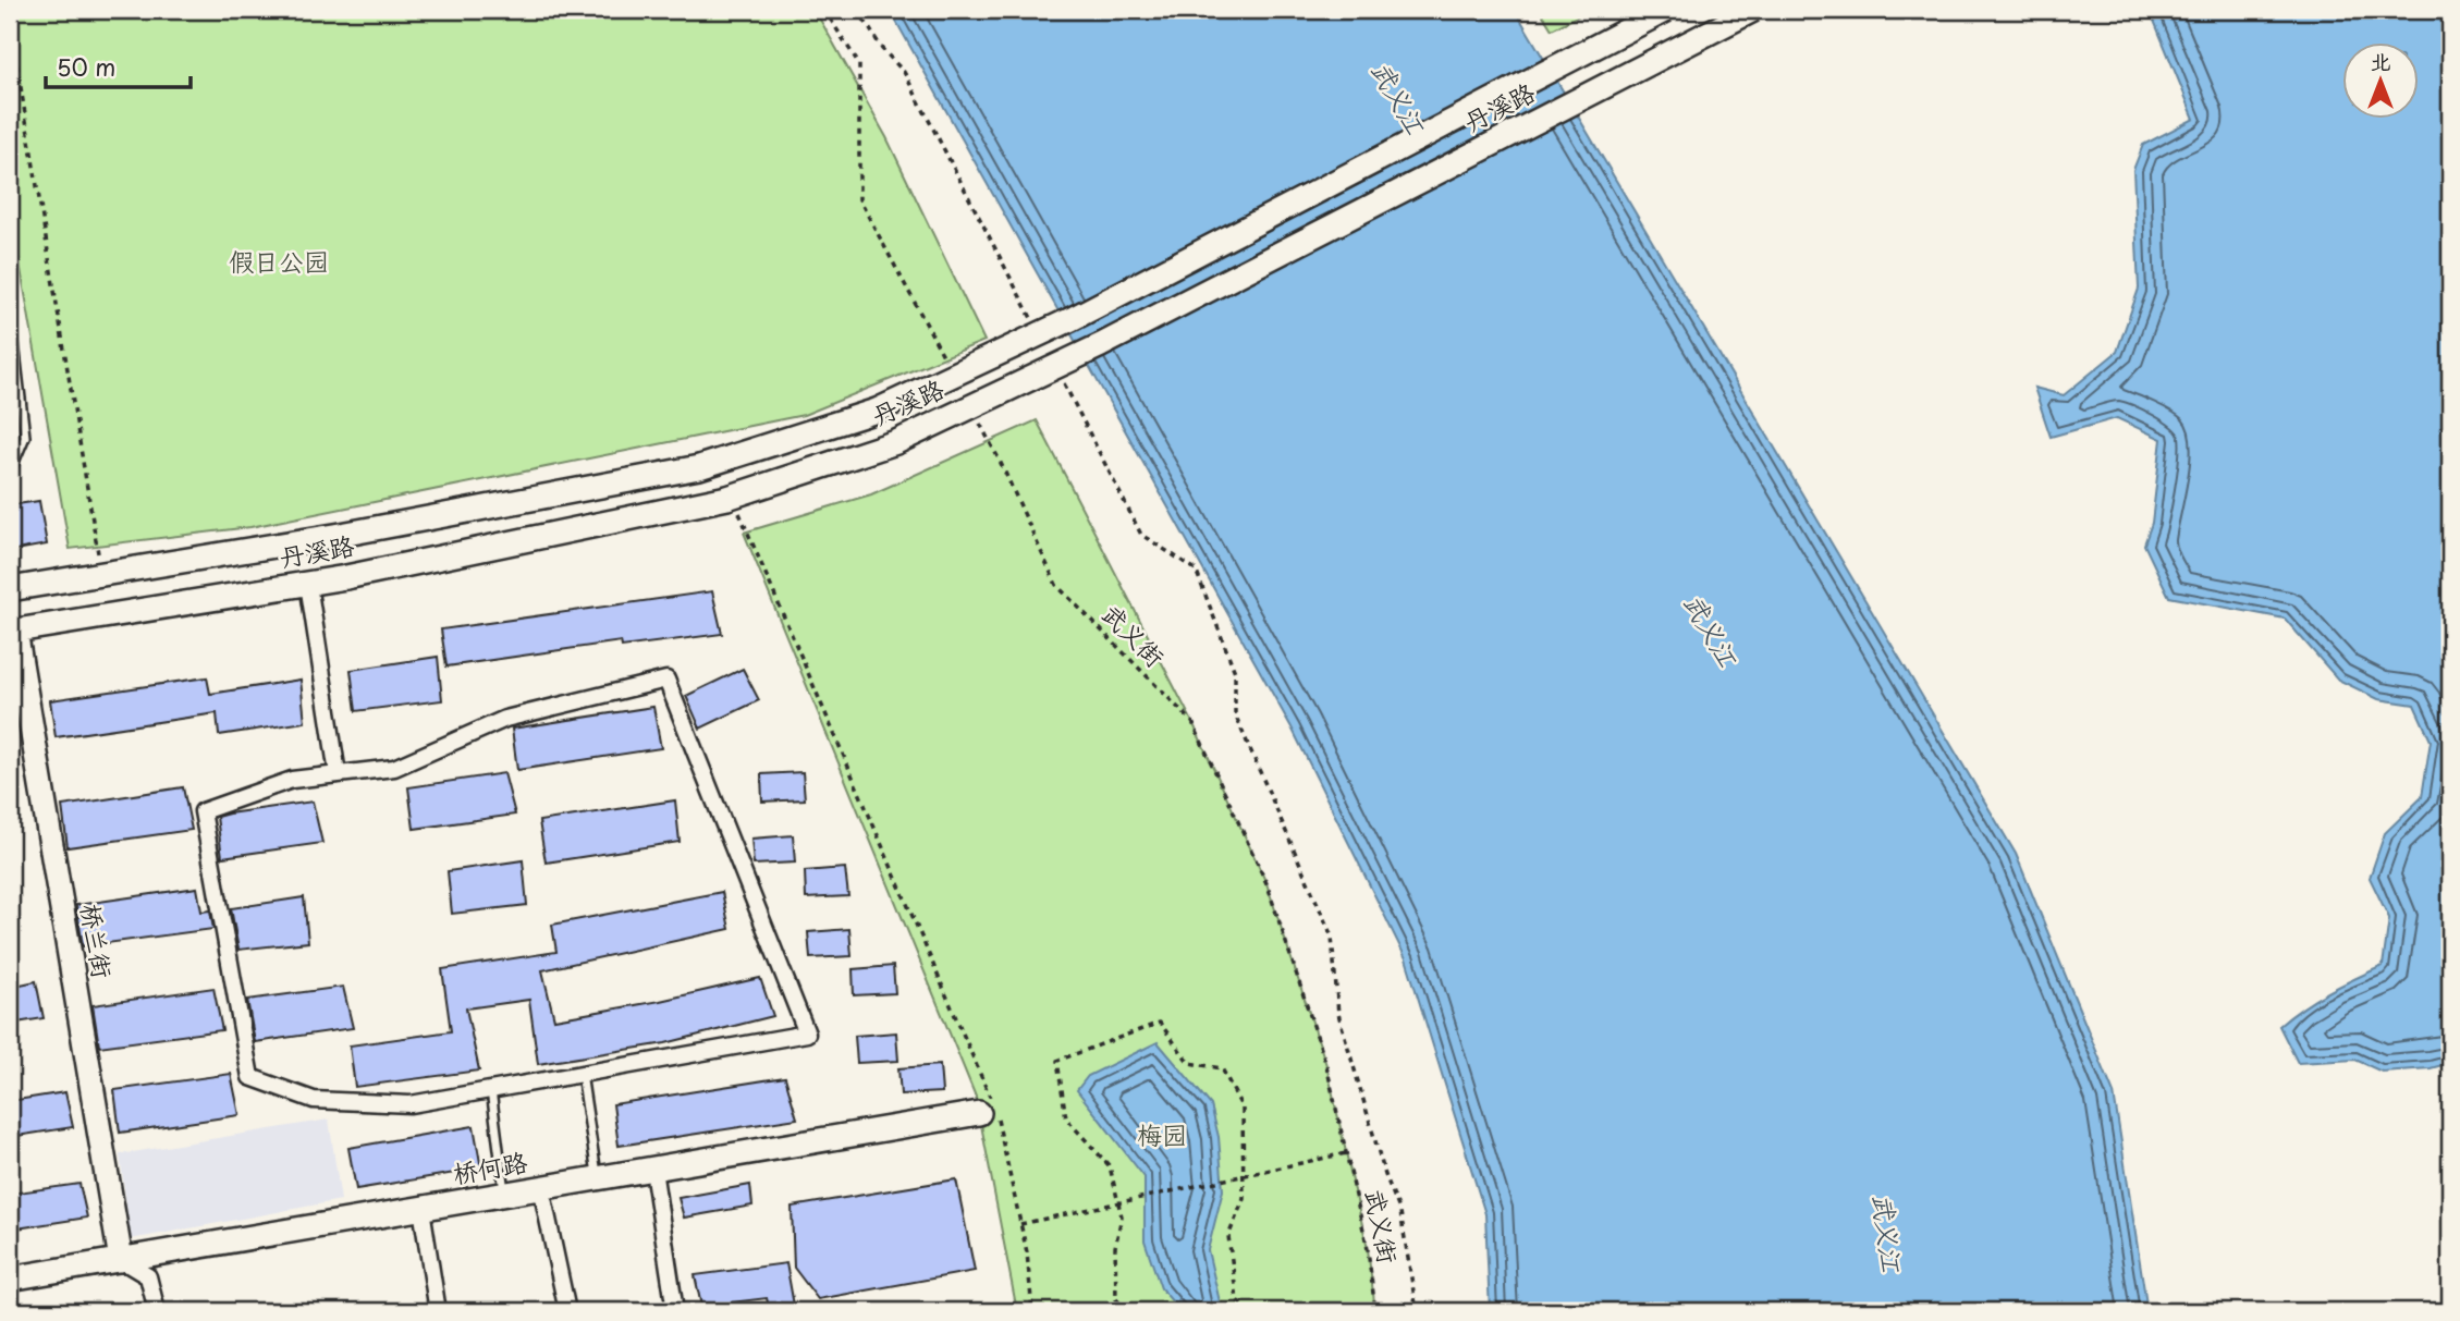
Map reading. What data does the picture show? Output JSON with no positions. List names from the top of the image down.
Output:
{
  "streets": {
    "main road": ["丹溪路", "桥兰街", "桥何路"],
    "path": ["武义街"]
  },
  "crossings": [
    ["丹溪路", "桥兰街"],
    ["桥兰街", "桥何路"]
  ],
  "water": ["武义江"],
  "parks": ["假日公园", "梅园"],
  "scale_bar": "50 m",
  "north": "top"
}
